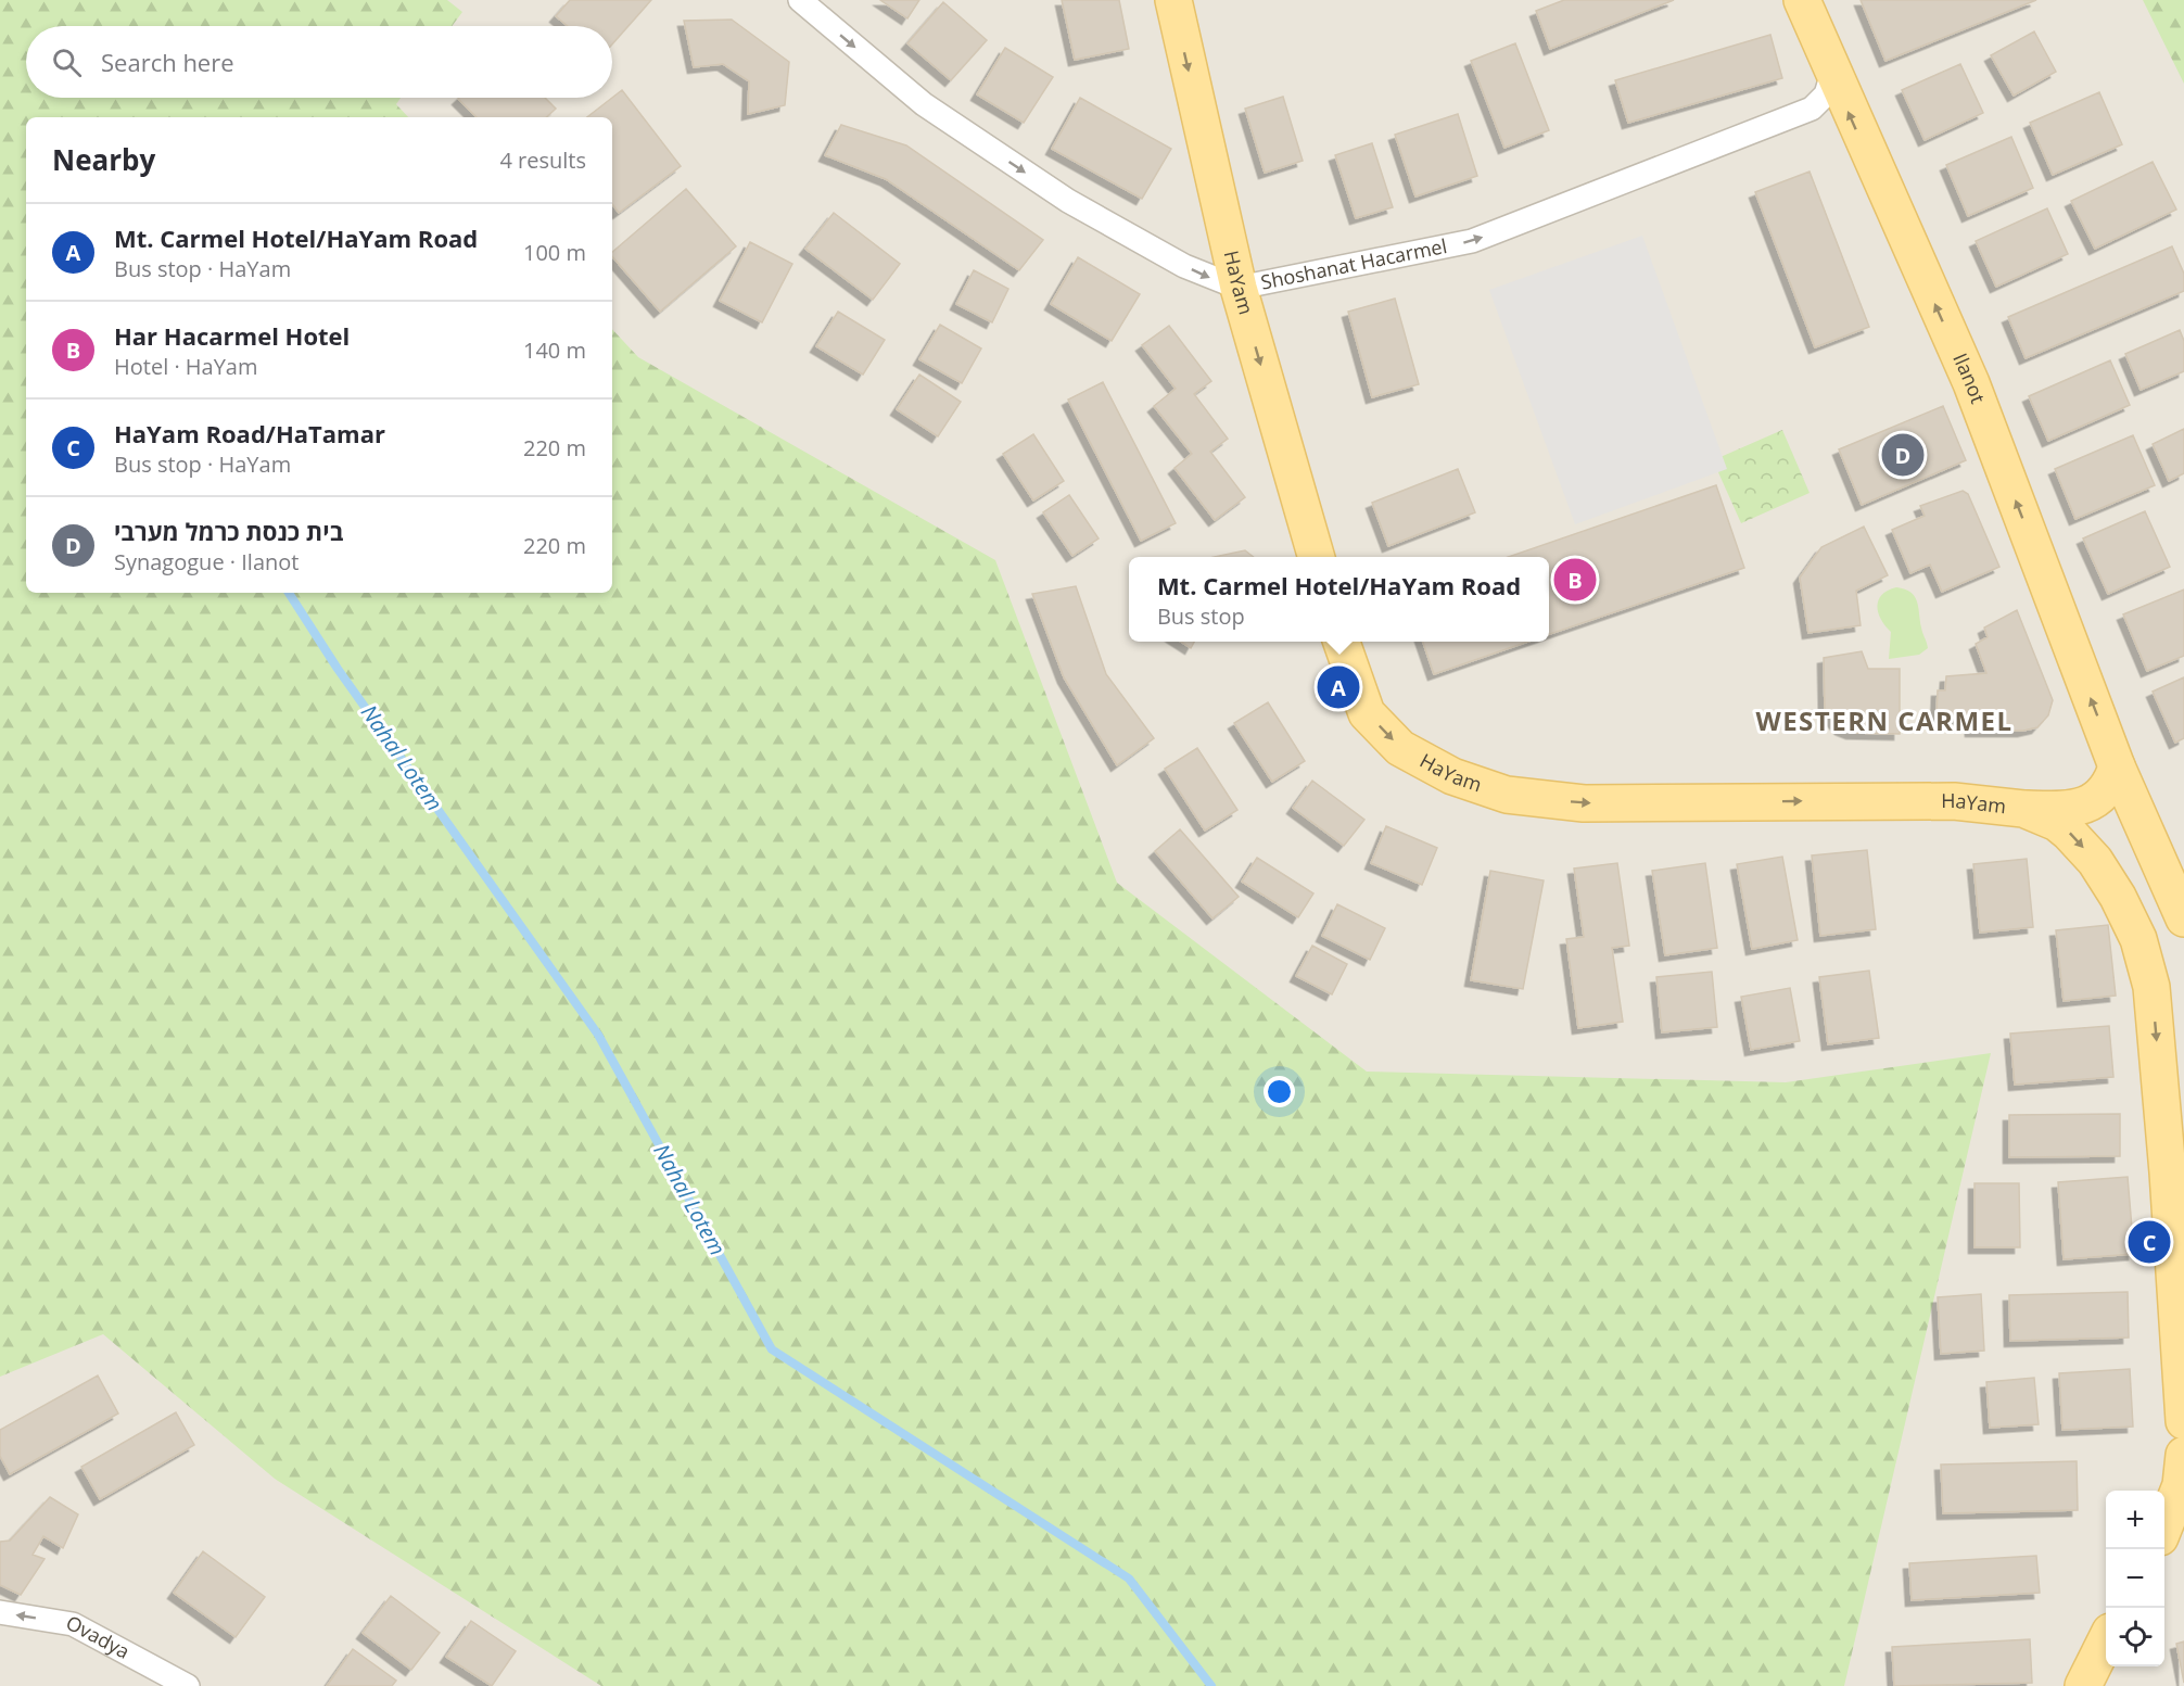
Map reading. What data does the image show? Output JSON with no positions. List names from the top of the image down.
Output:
{
  "streets": {
    "main road": ["HaYam", "Ilanot"],
    "street": ["Shoshanat Hacarmel", "Ovadya"]
  },
  "crossings": [
    ["Shoshanat Hacarmel", "HaYam"],
    ["Shoshanat Hacarmel", "Ilanot"]
  ],
  "one_way": [
    "Shoshanat Hacarmel",
    "HaYam",
    "Ilanot",
    "Ovadya"
  ],
  "districts": ["WESTERN CARMEL"],
  "water": ["Nahal Lotem"],
  "page": {
    "search": "Search here",
    "heading": ["Nearby", "4 results"],
    "list": [
      {
        "mark": "A",
        "name": "Mt. Carmel Hotel/HaYam Road",
        "note": "Bus stop · HaYam",
        "value": "100 m"
      },
      {
        "mark": "B",
        "name": "Har Hacarmel Hotel",
        "note": "Hotel · HaYam",
        "value": "140 m"
      },
      {
        "mark": "C",
        "name": "HaYam Road/HaTamar",
        "note": "Bus stop · HaYam",
        "value": "220 m"
      },
      {
        "mark": "D",
        "name": "בית כנסת כרמל מערבי",
        "note": "Synagogue · Ilanot",
        "value": "220 m"
      }
    ],
    "pins": [
      "D",
      "B",
      "A",
      "C"
    ],
    "popup": ["Mt. Carmel Hotel/HaYam Road", "Bus stop"],
    "map_buttons": ["+", "−"]
  }
}
